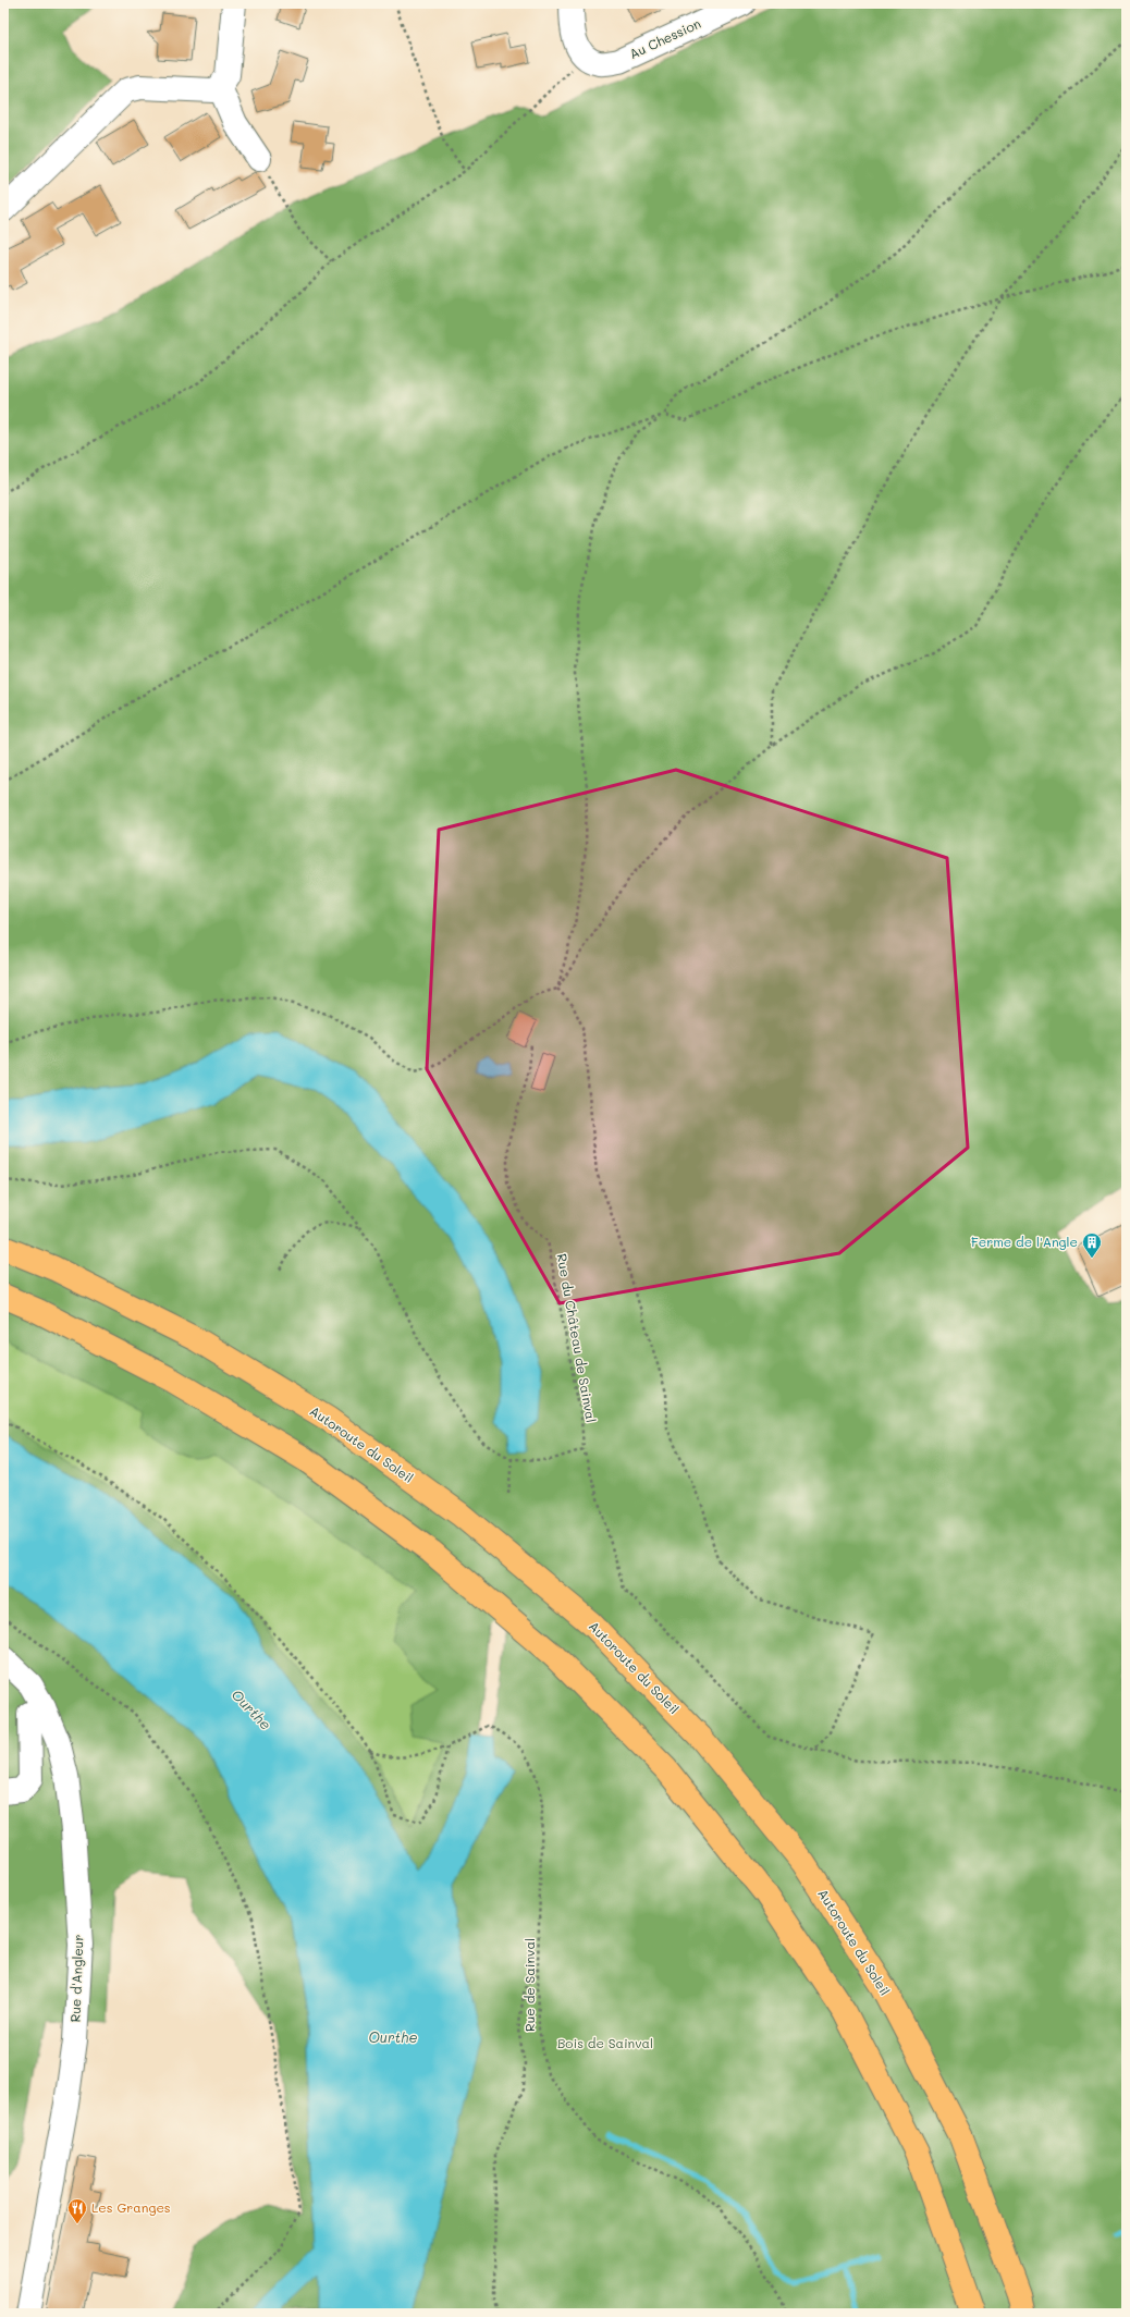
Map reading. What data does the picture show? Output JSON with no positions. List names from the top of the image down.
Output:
{
  "streets": {
    "highway": ["Autoroute du Soleil"],
    "street": ["Au Chession", "Rue d'Angleur"],
    "path": ["Rue du Château de Sainval", "Rue de Sainval"]
  },
  "water": ["Ourthe"],
  "parks": ["Bois de Sainval"],
  "places": {
    "building": ["Ferme de l'Angle"],
    "restaurant": ["Les Granges"]
  }
}
